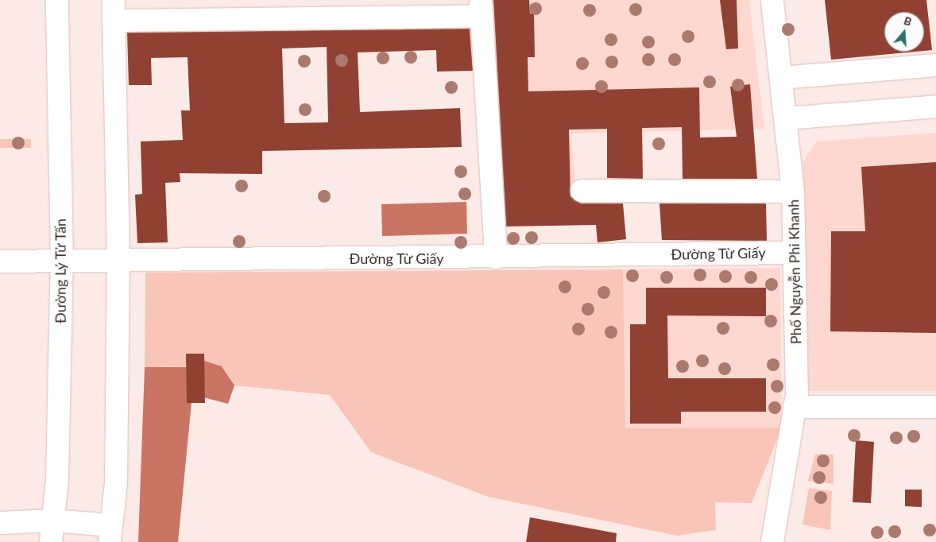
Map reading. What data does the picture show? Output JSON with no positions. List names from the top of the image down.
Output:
{
  "streets": {
    "street": ["Đường Từ Giấy", "Đường Lý Tử Tấn", "Phố Nguyễn Phi Khanh"]
  },
  "crossings": [
    ["Đường Từ Giấy", "Đường Lý Tử Tấn"],
    ["Đường Từ Giấy", "Phố Nguyễn Phi Khanh"]
  ],
  "north": "top"
}
